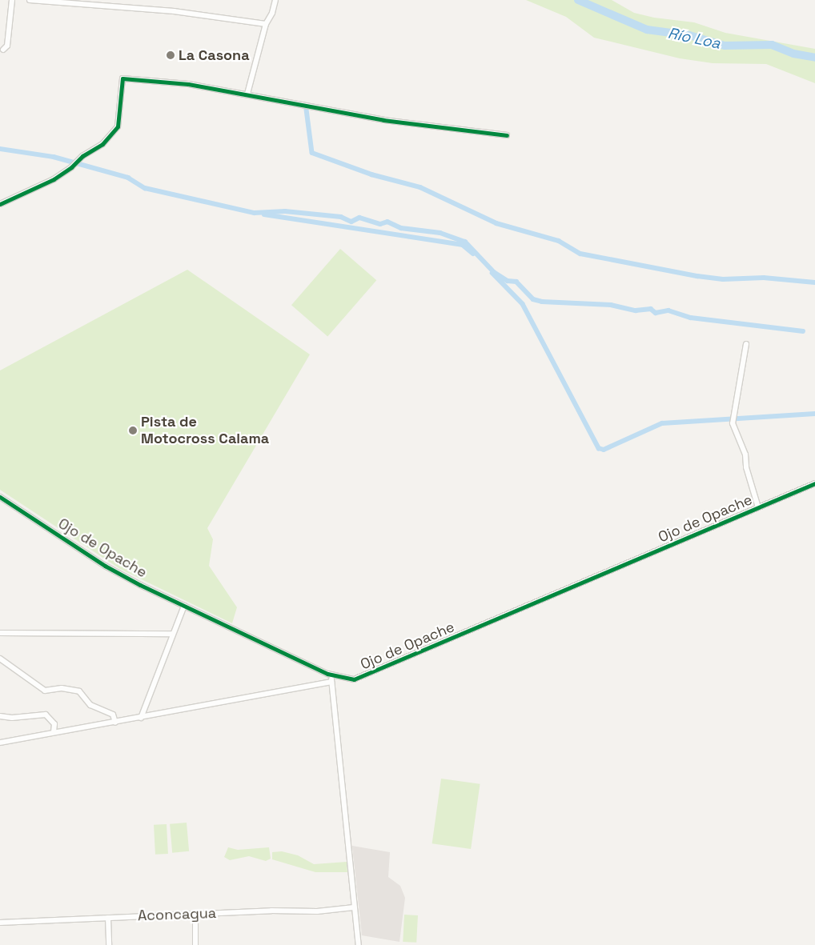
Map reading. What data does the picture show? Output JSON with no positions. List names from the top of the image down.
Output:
{
  "streets": {
    "street": ["Ojo de Opache", "Aconcagua"]
  },
  "water": ["Río Loa"],
  "places": ["La Casona", "Pista de Motocross Calama"]
}
